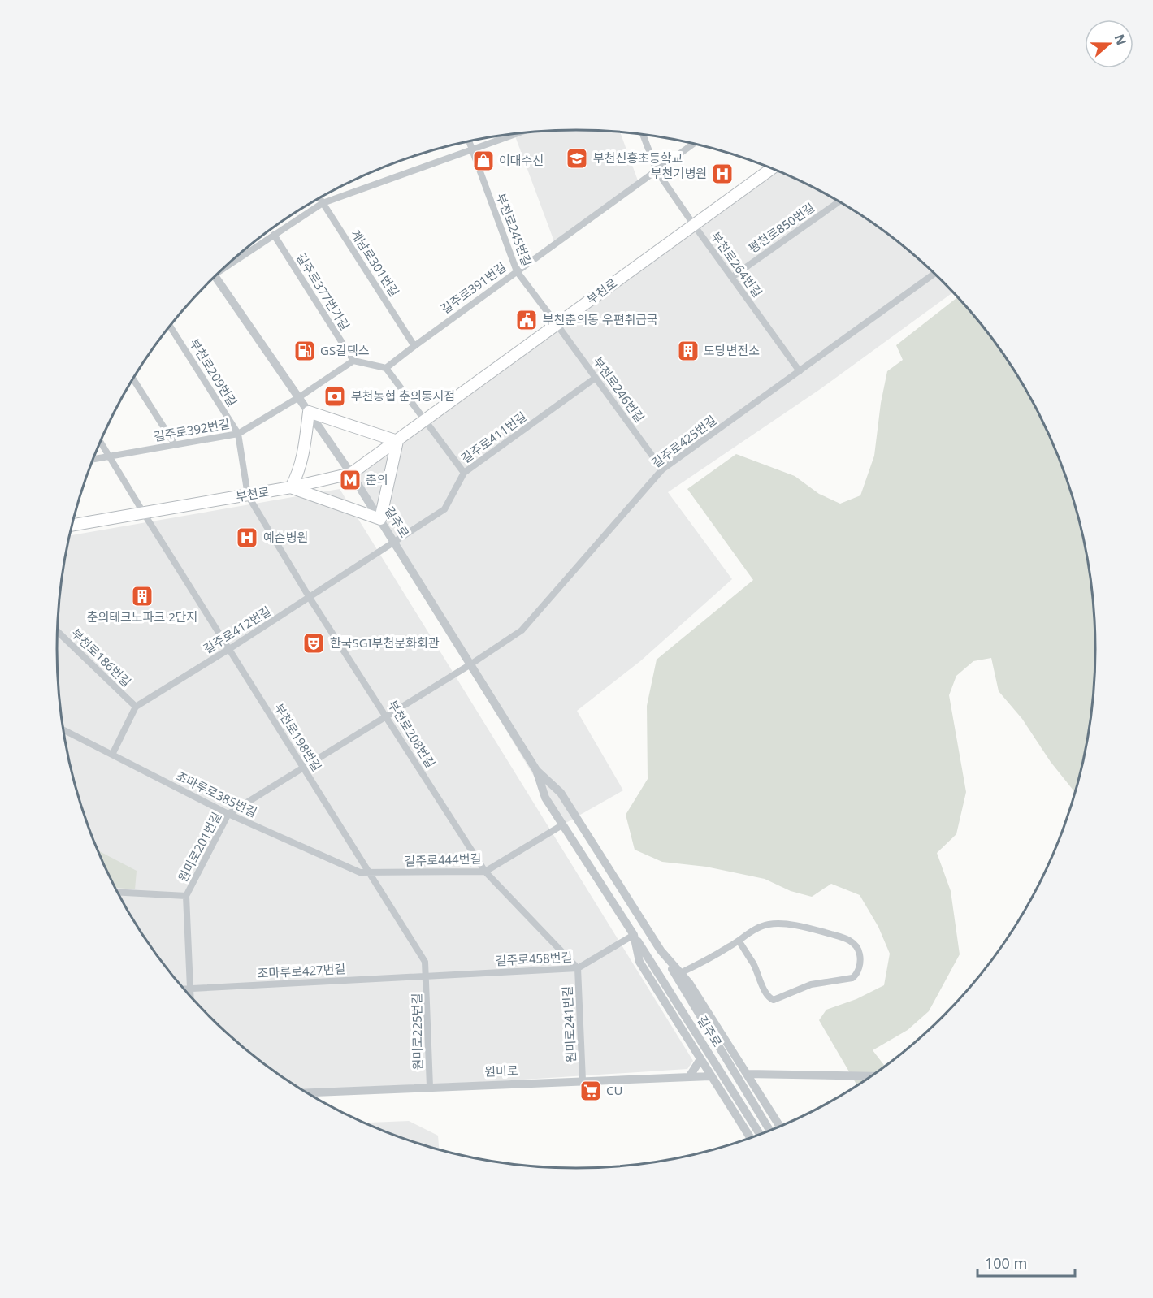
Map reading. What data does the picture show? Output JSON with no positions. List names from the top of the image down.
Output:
{
  "streets": {
    "main road": ["부천로"],
    "street": [
      "평천로850번길",
      "부천로245번길",
      "계남로301번길",
      "부천로264번길",
      "길주로391번길",
      "길주로377번가길",
      "부천로209번길",
      "부천로246번길",
      "길주로392번길",
      "길주로411번길",
      "길주로425번길",
      "길주로",
      "길주로412번길",
      "부천로186번길",
      "부천로208번길",
      "부천로198번길",
      "조마루로385번길",
      "원미로201번길",
      "길주로444번길",
      "길주로458번길",
      "조마루로427번길",
      "원미로241번길",
      "원미로225번길",
      "원미로"
    ]
  },
  "crossings": [
    ["평천로850번길", "부천로264번길"],
    ["부천로245번길", "길주로391번길"],
    ["부천로245번길", "부천로"],
    ["부천로245번길", "부천로246번길"],
    ["계남로301번길", "길주로391번길"],
    ["부천로264번길", "길주로391번길"],
    ["부천로264번길", "부천로"],
    ["부천로264번길", "길주로425번길"],
    ["부천로", "부천로209번길"],
    ["부천로", "부천로246번길"],
    ["부천로", "길주로"],
    ["부천로", "부천로208번길"],
    ["부천로", "부천로198번길"],
    ["부천로209번길", "길주로392번길"],
    ["부천로209번길", "부천로208번길"],
    ["부천로246번길", "길주로411번길"],
    ["부천로246번길", "길주로425번길"],
    ["길주로392번길", "길주로"],
    ["길주로392번길", "부천로198번길"],
    ["길주로411번길", "길주로"],
    ["길주로411번길", "길주로412번길"],
    ["길주로425번길", "길주로"],
    ["길주로425번길", "부천로208번길"],
    ["길주로425번길", "원미로201번길"],
    ["길주로", "길주로412번길"],
    ["길주로", "길주로444번길"],
    ["길주로", "길주로458번길"],
    ["길주로", "원미로"],
    ["길주로412번길", "부천로186번길"],
    ["길주로412번길", "부천로208번길"],
    ["길주로412번길", "부천로198번길"],
    ["부천로208번길", "원미로201번길"],
    ["부천로208번길", "길주로444번길"],
    ["부천로208번길", "길주로458번길"],
    ["부천로208번길", "원미로241번길"],
    ["부천로198번길", "조마루로385번길"],
    ["부천로198번길", "원미로201번길"],
    ["부천로198번길", "길주로444번길"],
    ["부천로198번길", "길주로458번길"],
    ["부천로198번길", "조마루로427번길"],
    ["부천로198번길", "원미로225번길"],
    ["조마루로385번길", "원미로201번길"],
    ["조마루로385번길", "길주로444번길"],
    ["원미로201번길", "조마루로427번길"],
    ["길주로458번길", "조마루로427번길"],
    ["길주로458번길", "원미로241번길"],
    ["길주로458번길", "원미로225번길"],
    ["조마루로427번길", "원미로225번길"],
    ["원미로241번길", "원미로"],
    ["원미로225번길", "원미로"]
  ],
  "places": {
    "school or university": ["부천신흥초등학교"],
    "shop": ["이대수선"],
    "hospital": ["부천기병원", "예손병원"],
    "public building": ["부천춘의동 우편취급국"],
    "fuel station": ["GS칼텍스"],
    "building": ["도당변전소", "춘의테크노파크 2단지"],
    "bank": ["부천농협 춘의동지점"],
    "metro station": ["춘의"],
    "theatre": ["한국SGI부천문화회관"],
    "supermarket": ["CU"]
  },
  "scale_bar": "100 m",
  "north": "right"
}
